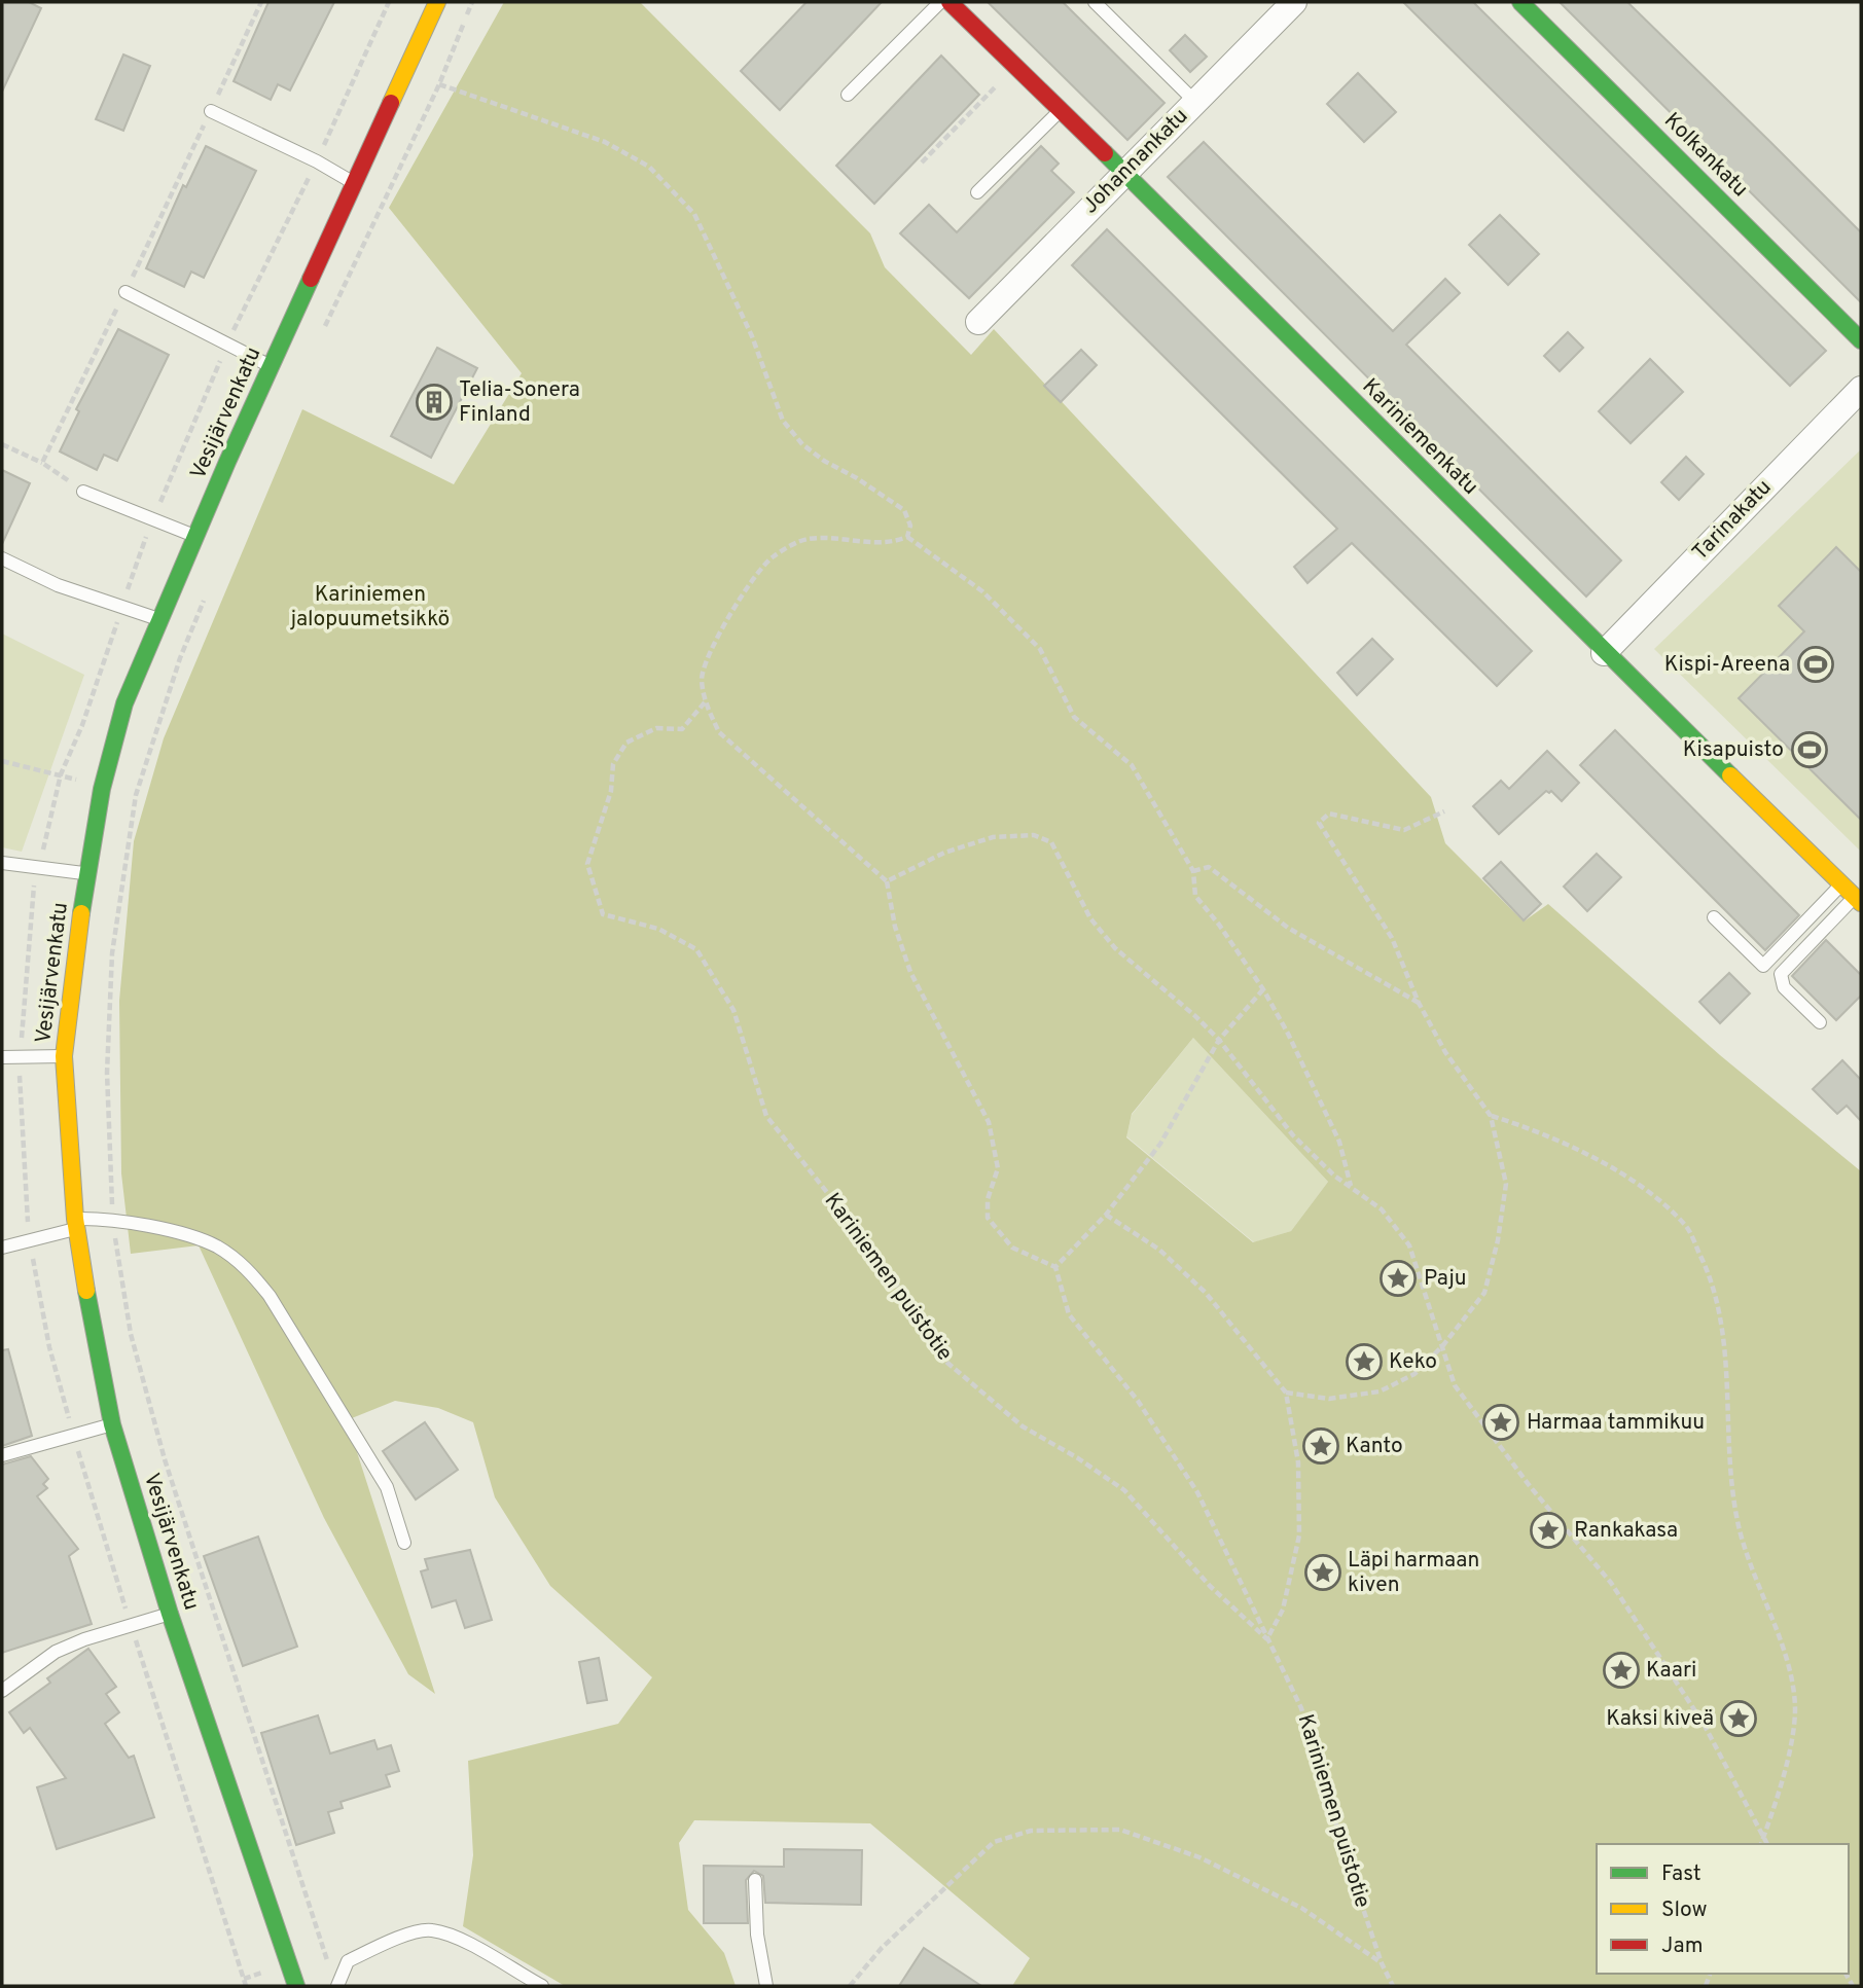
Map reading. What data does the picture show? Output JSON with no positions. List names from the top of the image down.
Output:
{
  "streets": {
    "street": [
      "Kolkankatu",
      "Johannankatu",
      "Vesijärvenkatu",
      "Kariniemenkatu",
      "Tarinakatu"
    ],
    "path": ["Kariniemen puistotie"]
  },
  "crossings": [
    ["Johannankatu", "Kariniemenkatu"],
    ["Kariniemenkatu", "Tarinakatu"]
  ],
  "parks": ["Kariniemen jalopuumetsikkö"],
  "places": {
    "building": ["Telia-Sonera Finland"],
    "sports": ["Kispi-Areena", "Kisapuisto"],
    "place": [
      "Paju",
      "Keko",
      "Harmaa tammikuu",
      "Kanto",
      "Rankakasa",
      "Läpi harmaan kiven",
      "Kaari",
      "Kaksi kiveä"
    ]
  },
  "legend": ["Fast", "Slow", "Jam"]
}
